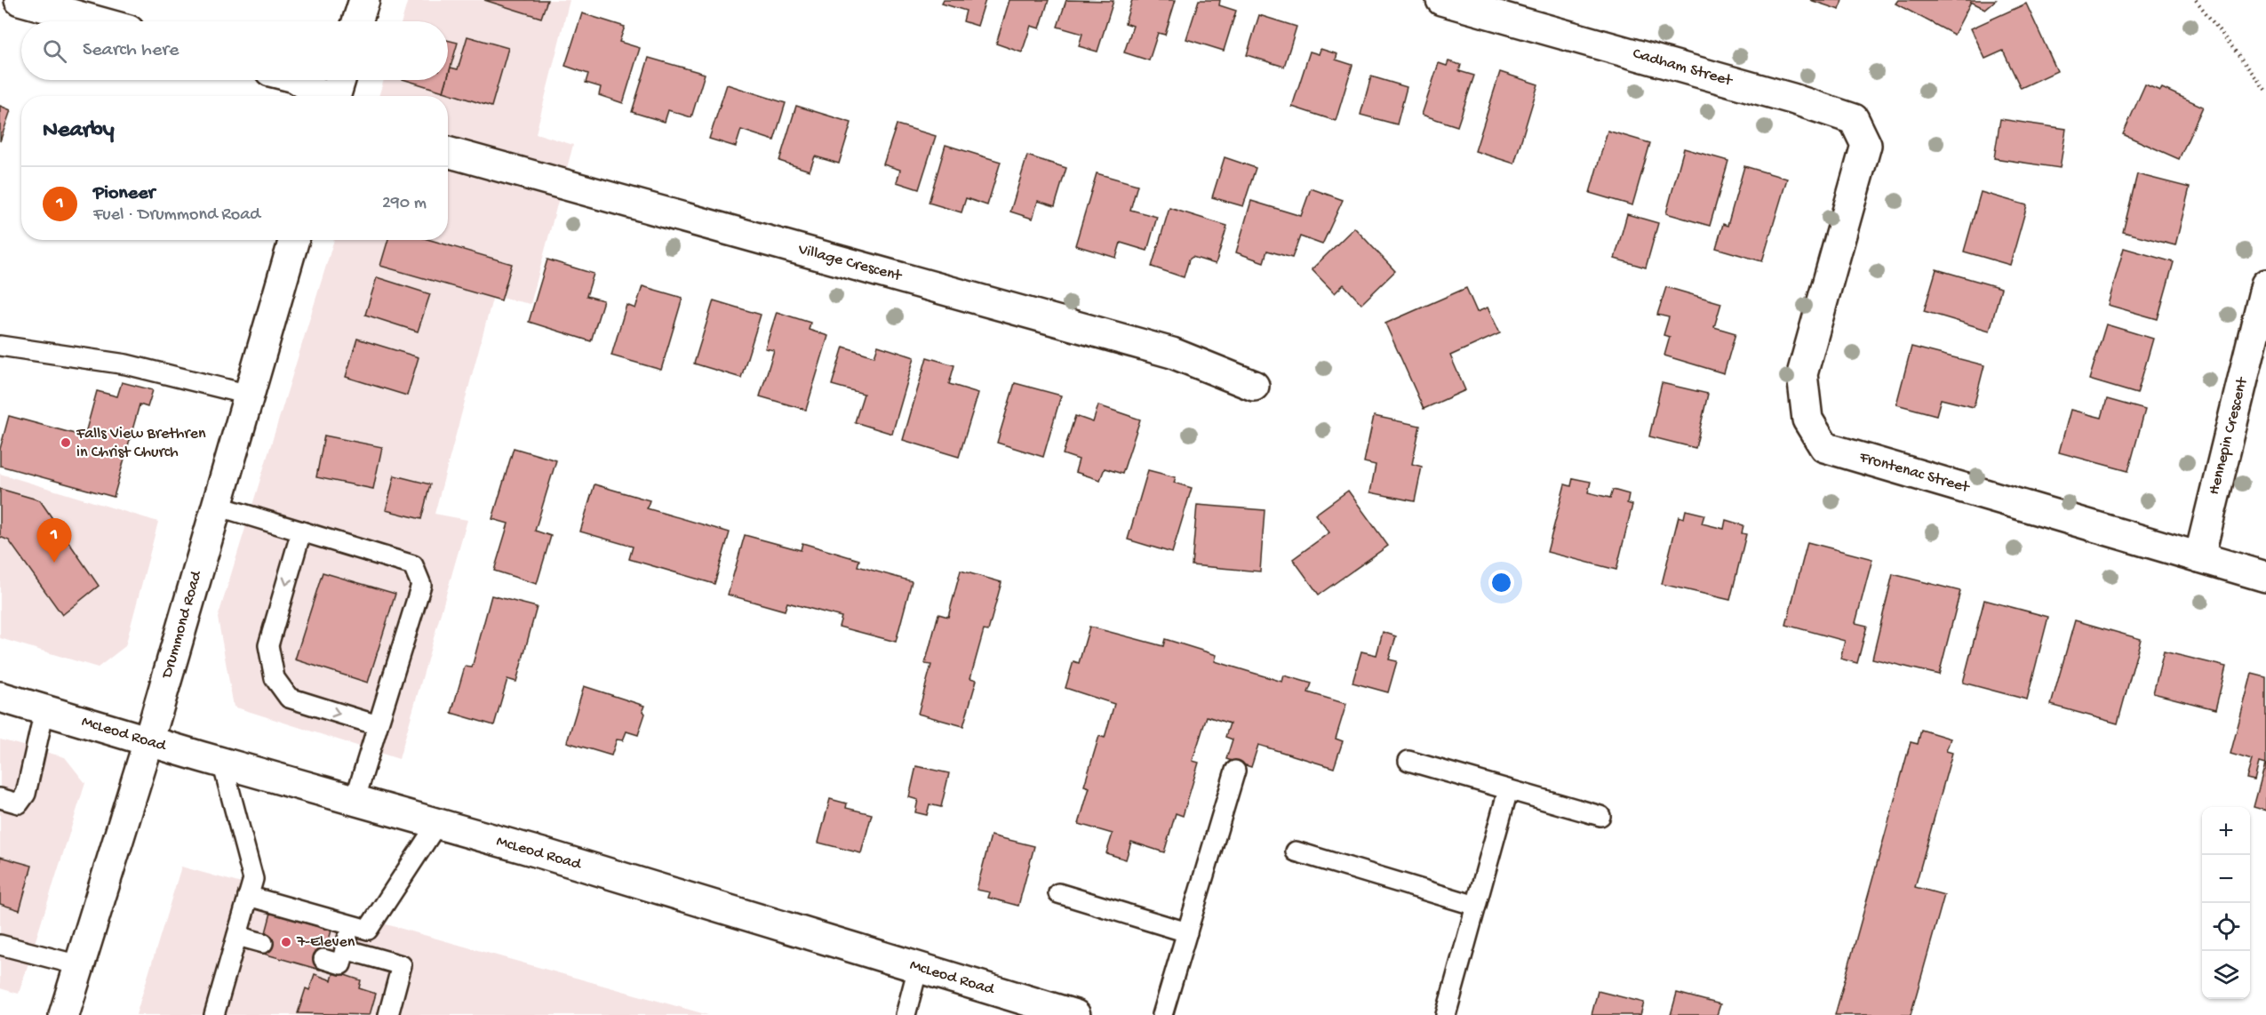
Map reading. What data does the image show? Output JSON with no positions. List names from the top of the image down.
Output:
{
  "streets": {
    "street": [
      "Cadham Street",
      "Village Crescent",
      "Hennepin Crescent",
      "Frontenac Street",
      "Drummond Road",
      "McLeod Road"
    ]
  },
  "crossings": [
    ["Cadham Street", "Frontenac Street"],
    ["Hennepin Crescent", "Frontenac Street"],
    ["Drummond Road", "McLeod Road"]
  ],
  "places": ["Falls View Brethren in Christ Church", "7-Eleven"],
  "page": {
    "search": "Search here",
    "heading": "Nearby",
    "list": [
      {
        "mark": "1",
        "name": "Pioneer",
        "note": "Fuel · Drummond Road",
        "value": "290 m"
      }
    ],
    "pins": "1",
    "map_buttons": ["+", "−"]
  }
}
